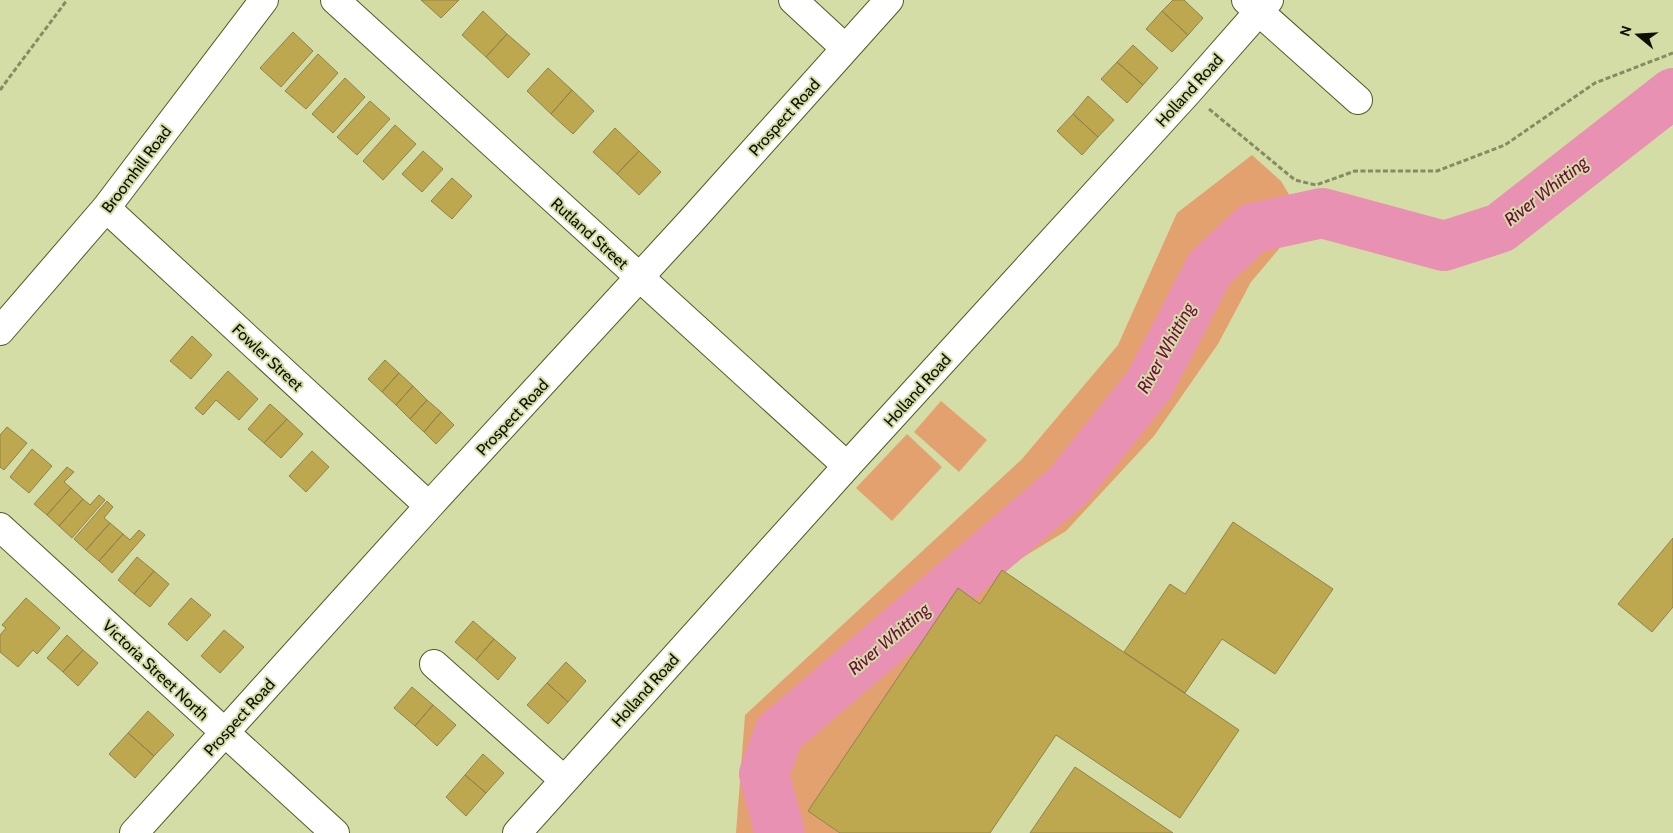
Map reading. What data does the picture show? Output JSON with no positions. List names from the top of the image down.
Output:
{
  "streets": {
    "street": [
      "Holland Road",
      "Prospect Road",
      "Broomhill Road",
      "Rutland Street",
      "Fowler Street",
      "Victoria Street North"
    ]
  },
  "crossings": [
    ["Holland Road", "Rutland Street"],
    ["Prospect Road", "Rutland Street"],
    ["Prospect Road", "Fowler Street"],
    ["Prospect Road", "Victoria Street North"],
    ["Broomhill Road", "Fowler Street"]
  ],
  "water": ["River Whitting"],
  "north": "left"
}
